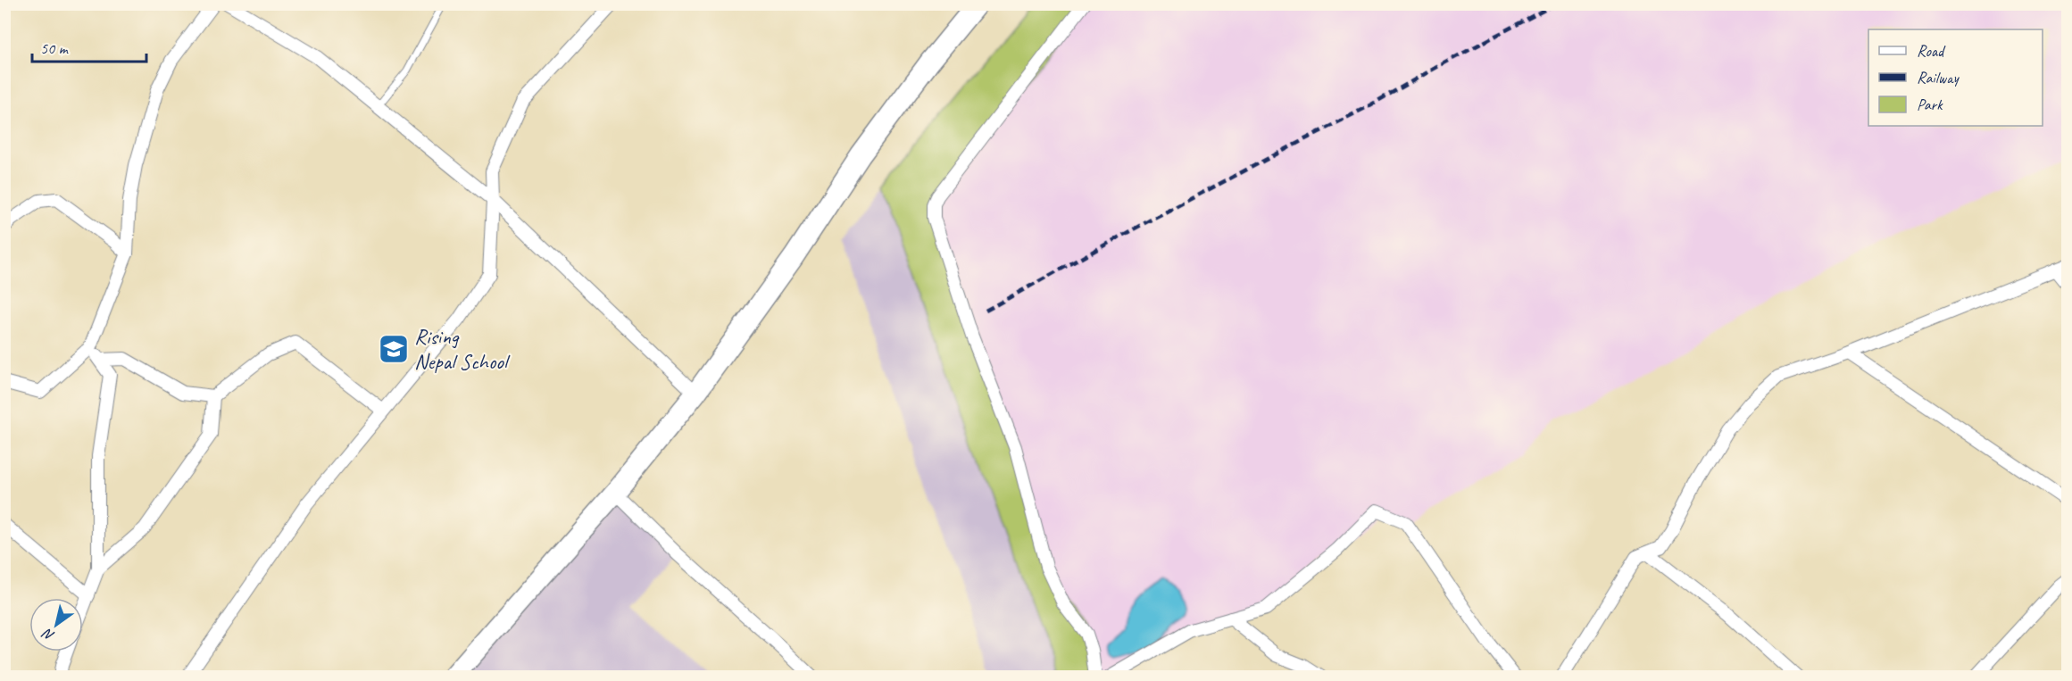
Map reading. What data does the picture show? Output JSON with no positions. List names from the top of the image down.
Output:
{
  "places": {
    "school or university": ["Rising Nepal School"]
  },
  "legend": ["Road", "Railway", "Park"],
  "scale_bar": "50 m",
  "north": "bottom left"
}
